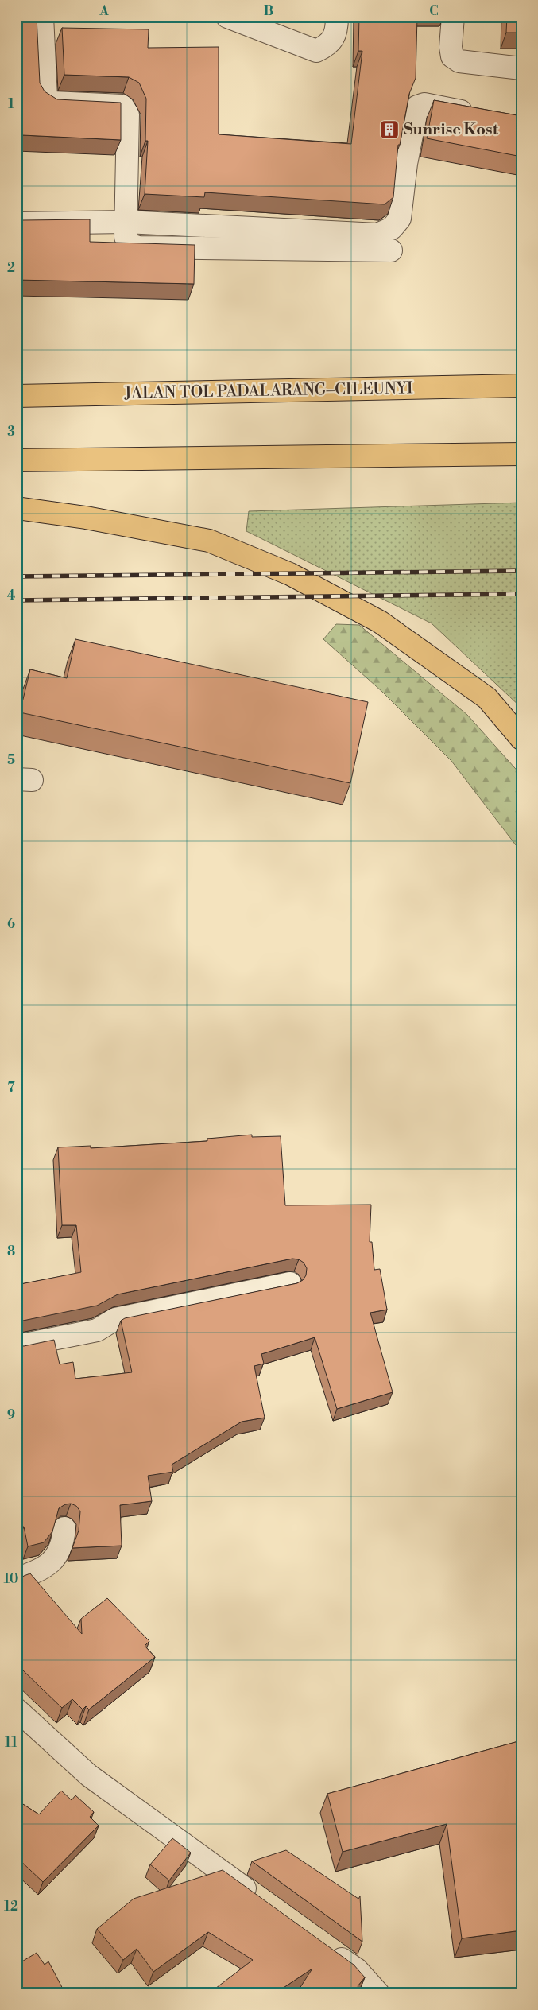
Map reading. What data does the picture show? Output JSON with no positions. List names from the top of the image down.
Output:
{
  "streets": {
    "highway": ["JALAN TOL PADALARANG–CILEUNYI"]
  },
  "places": {
    "building": ["Sunrise Kost"]
  },
  "grid": {
    "columns": ["A", "B", "C"],
    "rows": [
      "1",
      "2",
      "3",
      "4",
      "5",
      "6",
      "7",
      "8",
      "9",
      "10",
      "11",
      "12"
    ]
  }
}
